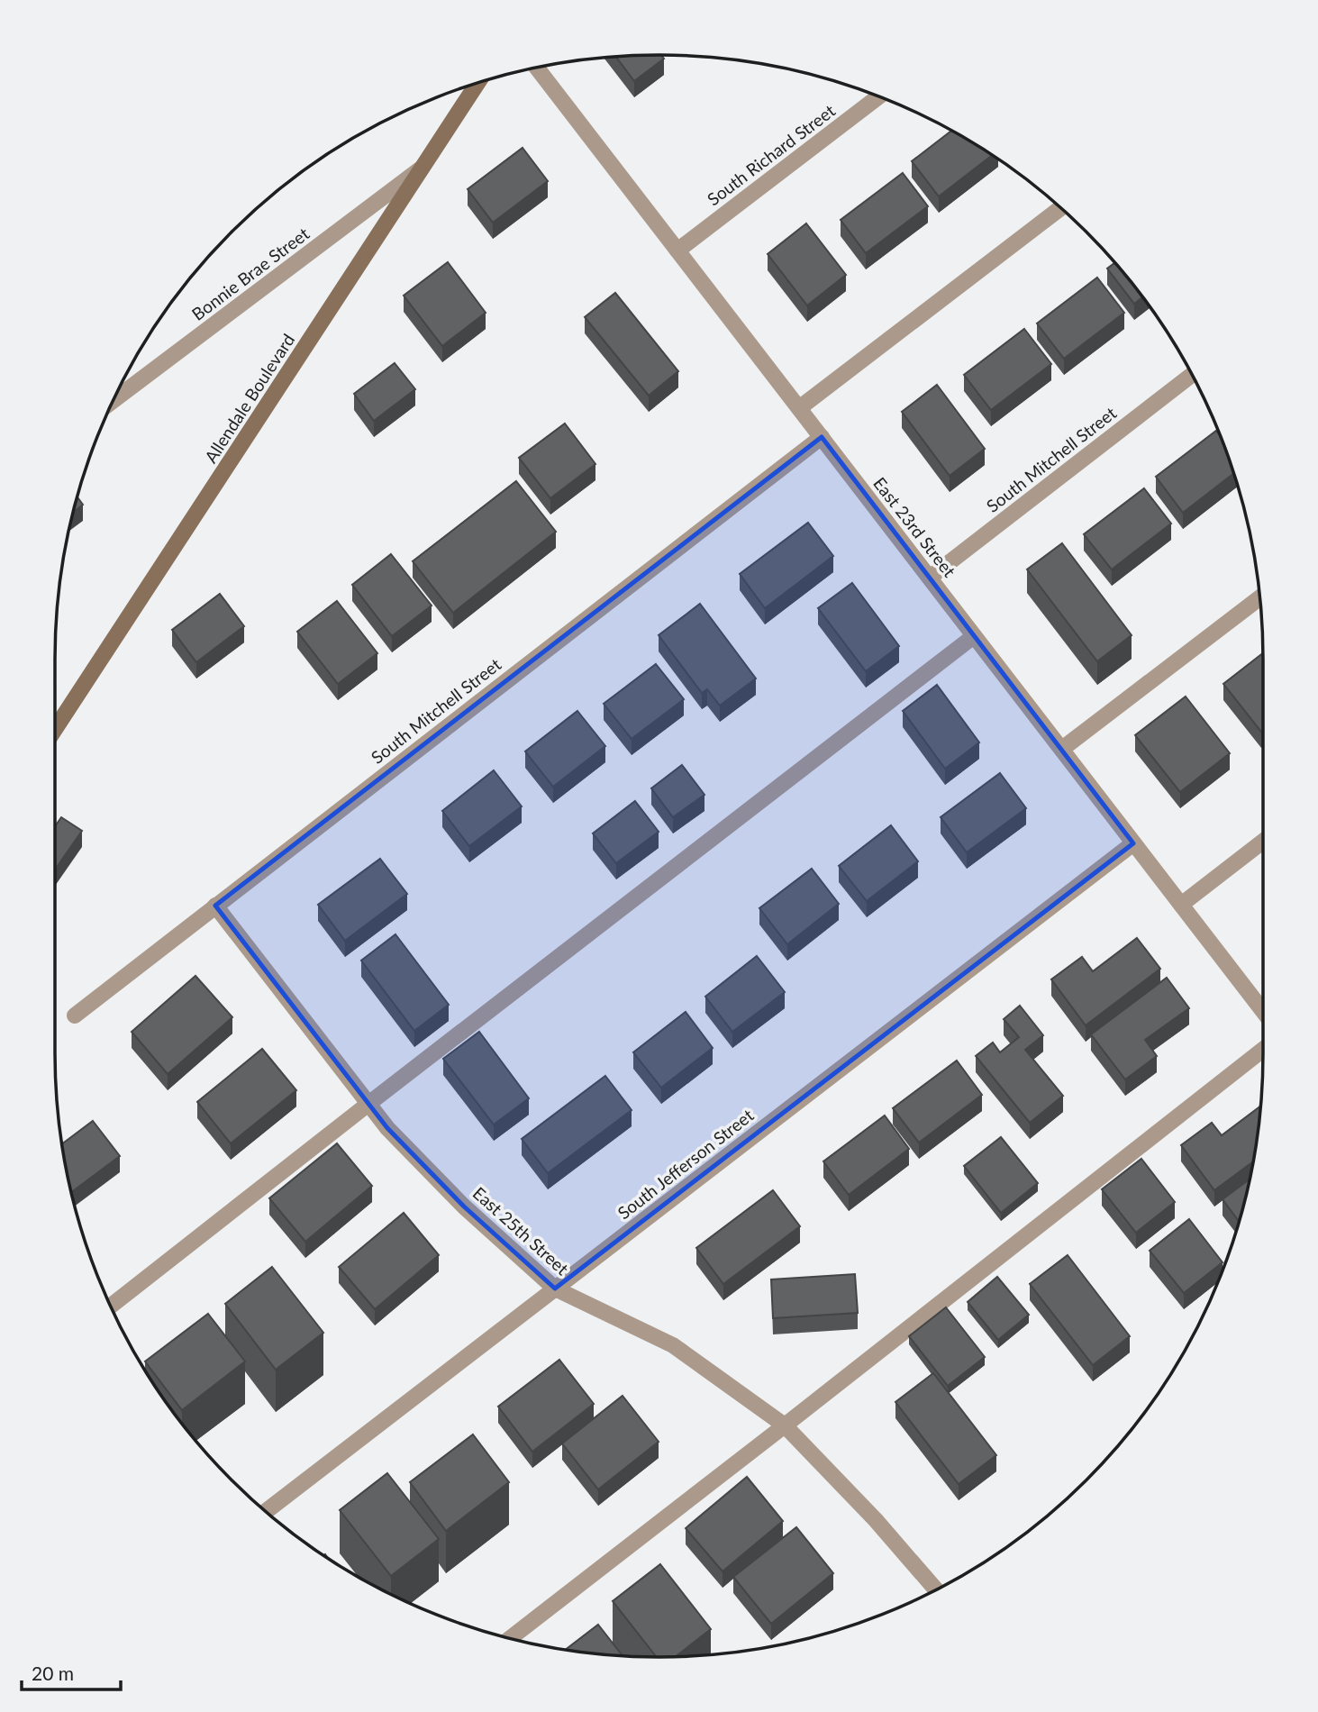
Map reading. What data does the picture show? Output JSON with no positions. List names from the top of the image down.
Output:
{
  "streets": {
    "street": [
      "South Richard Street",
      "Bonnie Brae Street",
      "Allendale Boulevard",
      "South Mitchell Street",
      "East 23rd Street",
      "South Jefferson Street",
      "East 25th Street"
    ]
  },
  "crossings": [
    ["South Richard Street", "East 23rd Street"],
    ["Bonnie Brae Street", "Allendale Boulevard"],
    ["South Mitchell Street", "East 23rd Street"],
    ["South Mitchell Street", "East 25th Street"],
    ["East 23rd Street", "South Jefferson Street"],
    ["South Jefferson Street", "East 25th Street"]
  ],
  "scale_bar": "20 m"
}
